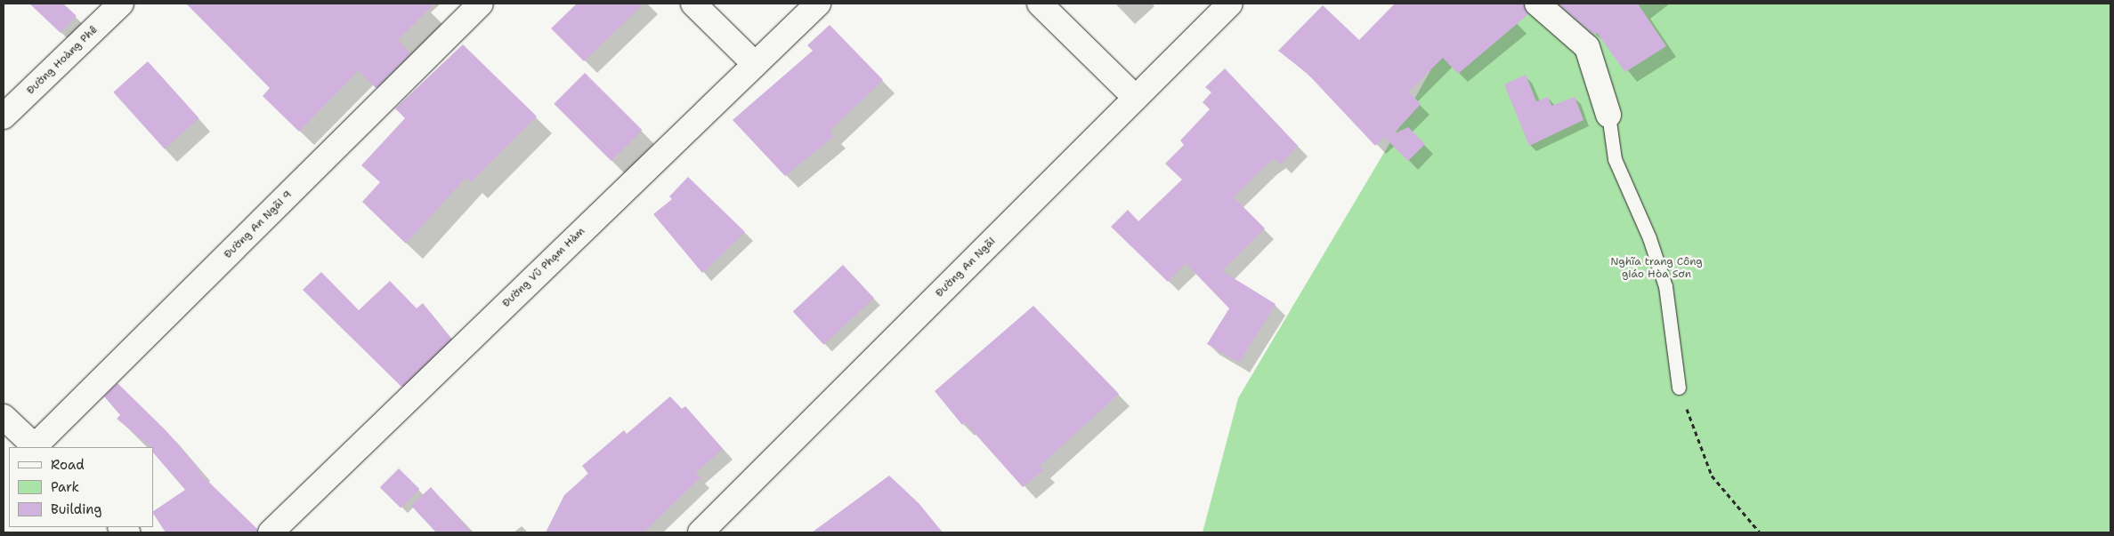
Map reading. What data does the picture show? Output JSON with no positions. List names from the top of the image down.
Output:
{
  "streets": {
    "street": [
      "Đường Hoàng Phê",
      "Đường An Ngãi 9",
      "Đường Vũ Phạm Hàm",
      "Đường An Ngãi"
    ]
  },
  "parks": ["Nghĩa trang Công giáo Hòa Sơn"],
  "legend": ["Road", "Park", "Building"]
}
